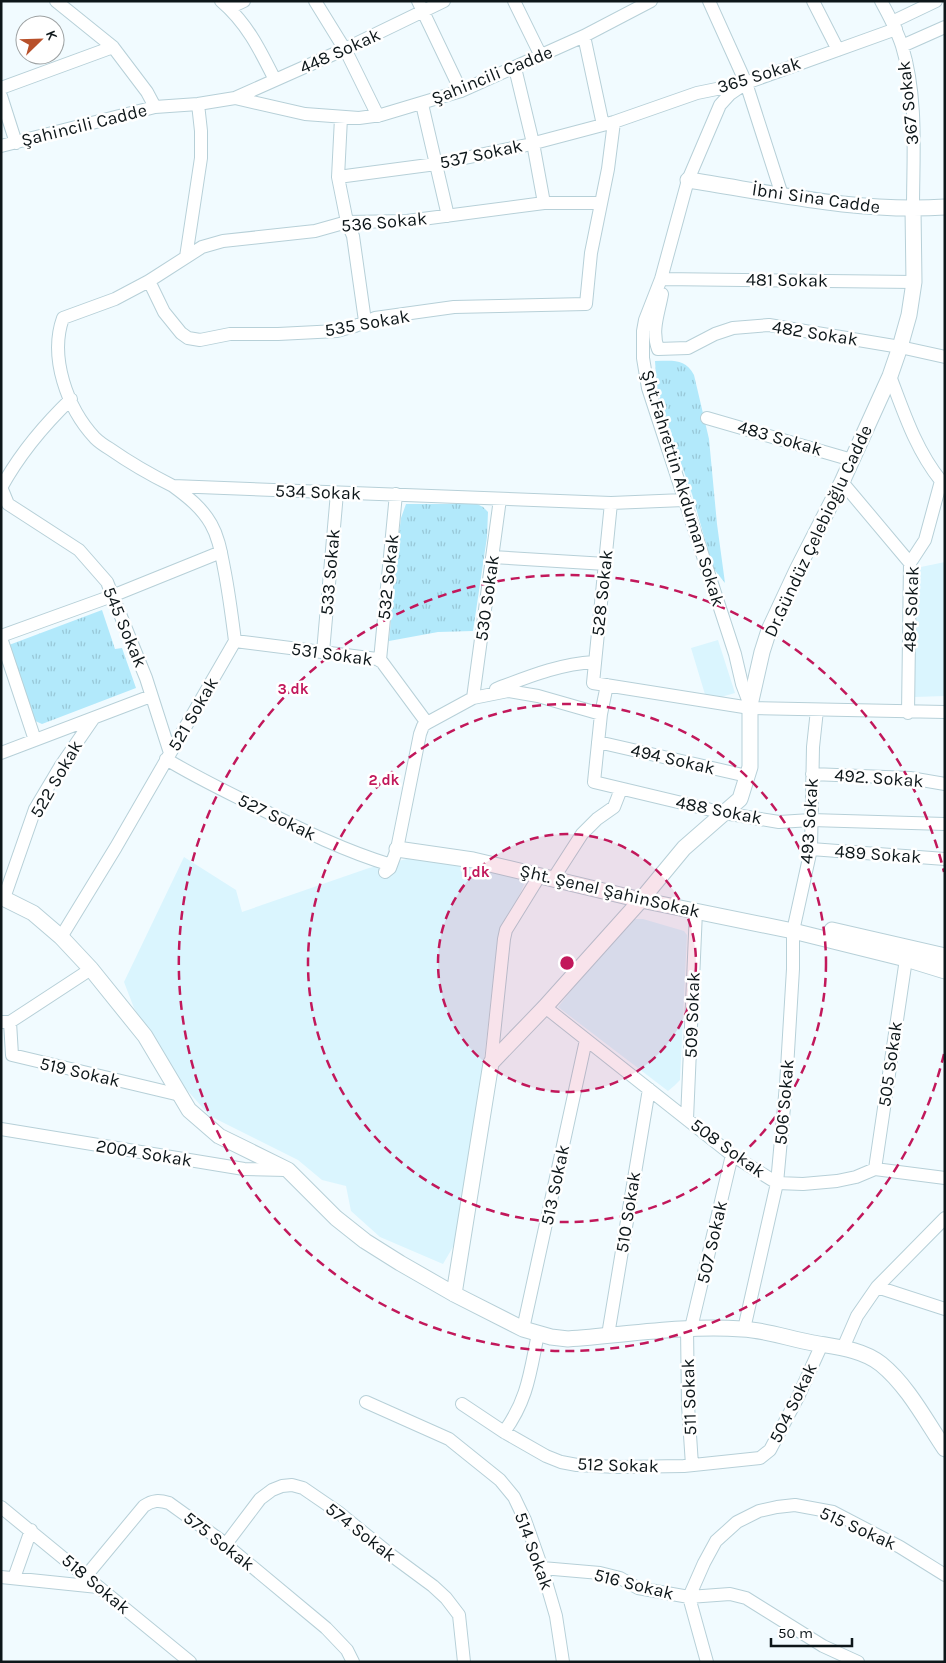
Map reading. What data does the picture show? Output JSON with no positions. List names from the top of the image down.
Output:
{
  "streets": {
    "street": [
      "448 Sokak",
      "Şahincili Cadde",
      "365 Sokak",
      "367 Sokak",
      "537 Sokak",
      "İbni Sina Cadde",
      "536 Sokak",
      "481 Sokak",
      "535 Sokak",
      "482 Sokak",
      "483 Sokak",
      "Şht.Fahrettin Akduman Sokak",
      "534 Sokak",
      "Dr.Gündüz Çelebioğlu Cadde",
      "533 Sokak",
      "532 Sokak",
      "528 Sokak",
      "530 Sokak",
      "484 Sokak",
      "545 Sokak",
      "531 Sokak",
      "521 Sokak",
      "494 Sokak",
      "492. Sokak",
      "522 Sokak",
      "488 Sokak",
      "527 Sokak",
      "493 Sokak",
      "489 Sokak",
      "Şht. Şenel ŞahinSokak",
      "509 Sokak",
      "505 Sokak",
      "519 Sokak",
      "506 Sokak",
      "508 Sokak",
      "2004 Sokak",
      "513 Sokak",
      "510 Sokak",
      "507 Sokak",
      "511 Sokak",
      "504 Sokak",
      "512 Sokak",
      "515 Sokak",
      "574 Sokak",
      "575 Sokak",
      "514 Sokak",
      "518 Sokak",
      "516 Sokak"
    ]
  },
  "crossings": [
    ["448 Sokak", "Şahincili Cadde"],
    ["365 Sokak", "367 Sokak"],
    ["365 Sokak", "537 Sokak"],
    ["365 Sokak", "Şht.Fahrettin Akduman Sokak"],
    ["367 Sokak", "İbni Sina Cadde"],
    ["367 Sokak", "Dr.Gündüz Çelebioğlu Cadde"],
    ["İbni Sina Cadde", "Şht.Fahrettin Akduman Sokak"],
    ["İbni Sina Cadde", "Dr.Gündüz Çelebioğlu Cadde"],
    ["536 Sokak", "535 Sokak"],
    ["536 Sokak", "534 Sokak"],
    ["481 Sokak", "482 Sokak"],
    ["481 Sokak", "Şht.Fahrettin Akduman Sokak"],
    ["481 Sokak", "Dr.Gündüz Çelebioğlu Cadde"],
    ["482 Sokak", "Şht.Fahrettin Akduman Sokak"],
    ["482 Sokak", "Dr.Gündüz Çelebioğlu Cadde"],
    ["483 Sokak", "Dr.Gündüz Çelebioğlu Cadde"],
    ["Şht.Fahrettin Akduman Sokak", "534 Sokak"],
    ["Şht.Fahrettin Akduman Sokak", "Dr.Gündüz Çelebioğlu Cadde"],
    ["534 Sokak", "533 Sokak"],
    ["534 Sokak", "532 Sokak"],
    ["534 Sokak", "528 Sokak"],
    ["534 Sokak", "530 Sokak"],
    ["Dr.Gündüz Çelebioğlu Cadde", "484 Sokak"],
    ["Dr.Gündüz Çelebioğlu Cadde", "494 Sokak"],
    ["Dr.Gündüz Çelebioğlu Cadde", "488 Sokak"],
    ["Dr.Gündüz Çelebioğlu Cadde", "Şht. Şenel ŞahinSokak"],
    ["Dr.Gündüz Çelebioğlu Cadde", "508 Sokak"],
    ["533 Sokak", "531 Sokak"],
    ["532 Sokak", "531 Sokak"],
    ["528 Sokak", "488 Sokak"],
    ["545 Sokak", "521 Sokak"],
    ["545 Sokak", "527 Sokak"],
    ["531 Sokak", "521 Sokak"],
    ["521 Sokak", "527 Sokak"],
    ["494 Sokak", "488 Sokak"],
    ["492. Sokak", "493 Sokak"],
    ["488 Sokak", "493 Sokak"],
    ["527 Sokak", "Şht. Şenel ŞahinSokak"],
    ["493 Sokak", "489 Sokak"],
    ["493 Sokak", "Şht. Şenel ŞahinSokak"],
    ["493 Sokak", "506 Sokak"],
    ["Şht. Şenel ŞahinSokak", "509 Sokak"],
    ["Şht. Şenel ŞahinSokak", "505 Sokak"],
    ["Şht. Şenel ŞahinSokak", "506 Sokak"],
    ["509 Sokak", "508 Sokak"],
    ["505 Sokak", "508 Sokak"],
    ["506 Sokak", "508 Sokak"],
    ["508 Sokak", "513 Sokak"],
    ["508 Sokak", "510 Sokak"],
    ["508 Sokak", "507 Sokak"],
    ["507 Sokak", "511 Sokak"],
    ["511 Sokak", "512 Sokak"],
    ["504 Sokak", "512 Sokak"],
    ["515 Sokak", "516 Sokak"],
    ["574 Sokak", "575 Sokak"],
    ["575 Sokak", "518 Sokak"],
    ["514 Sokak", "516 Sokak"]
  ],
  "scale_bar": "50 m",
  "north": "top right",
  "rings": ["3 dk", "2 dk", "1 dk"]
}
